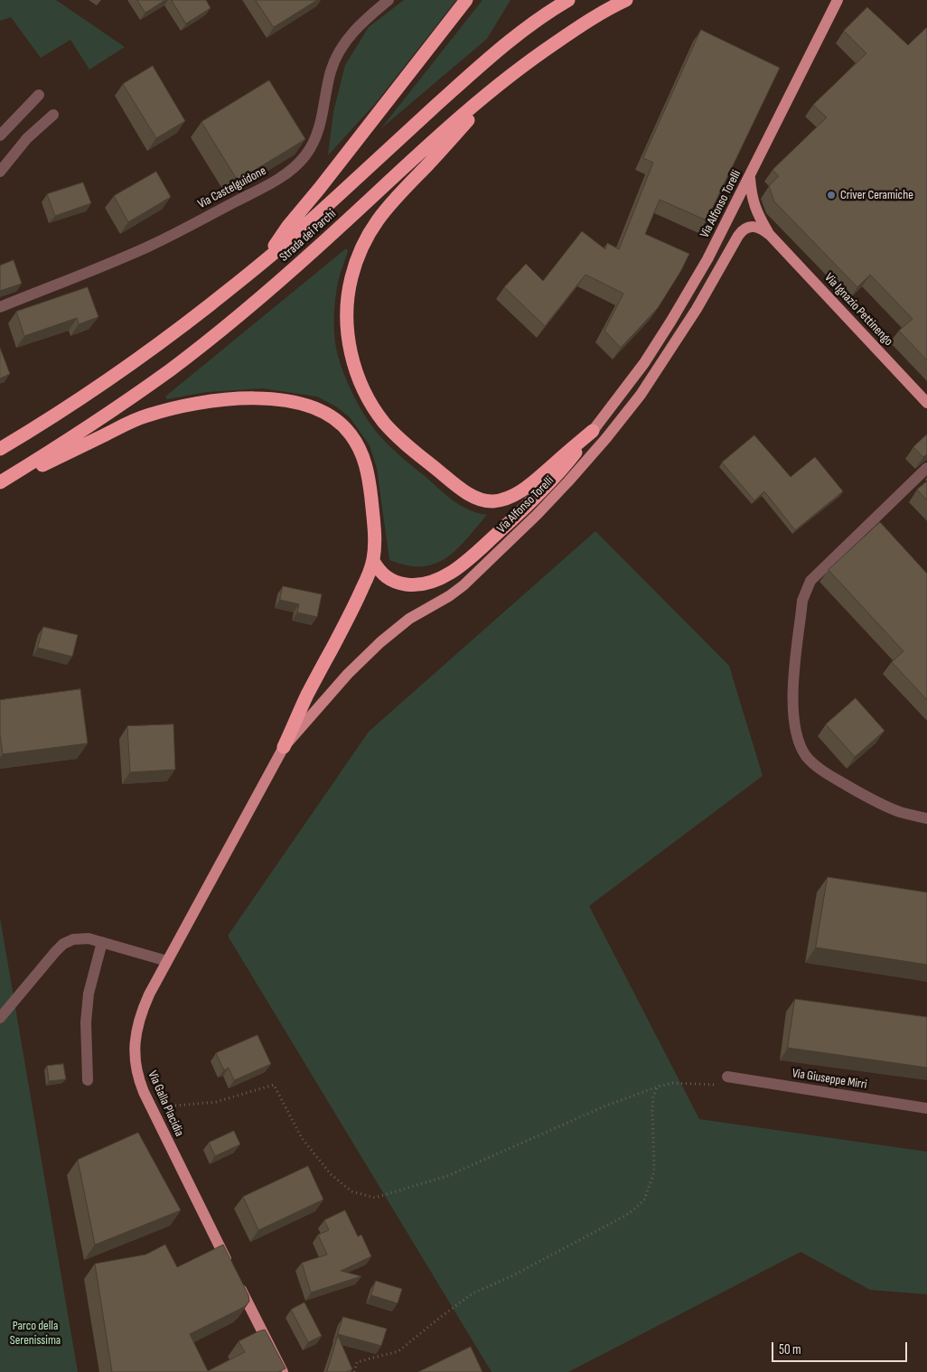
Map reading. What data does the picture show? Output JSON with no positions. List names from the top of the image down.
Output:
{
  "streets": {
    "highway": ["Strada dei Parchi"],
    "main road": ["Via Alfonso Torelli", "Via Ignazio Pettinengo", "Via Galla Placidia"],
    "street": ["Via Castelguidone", "Via Giuseppe Mirri"]
  },
  "crossings": [
    ["Via Alfonso Torelli", "Via Ignazio Pettinengo"],
    ["Via Alfonso Torelli", "Via Galla Placidia"]
  ],
  "parks": ["Parco della Serenissima"],
  "places": ["Criver Ceramiche"],
  "scale_bar": "50 m"
}
